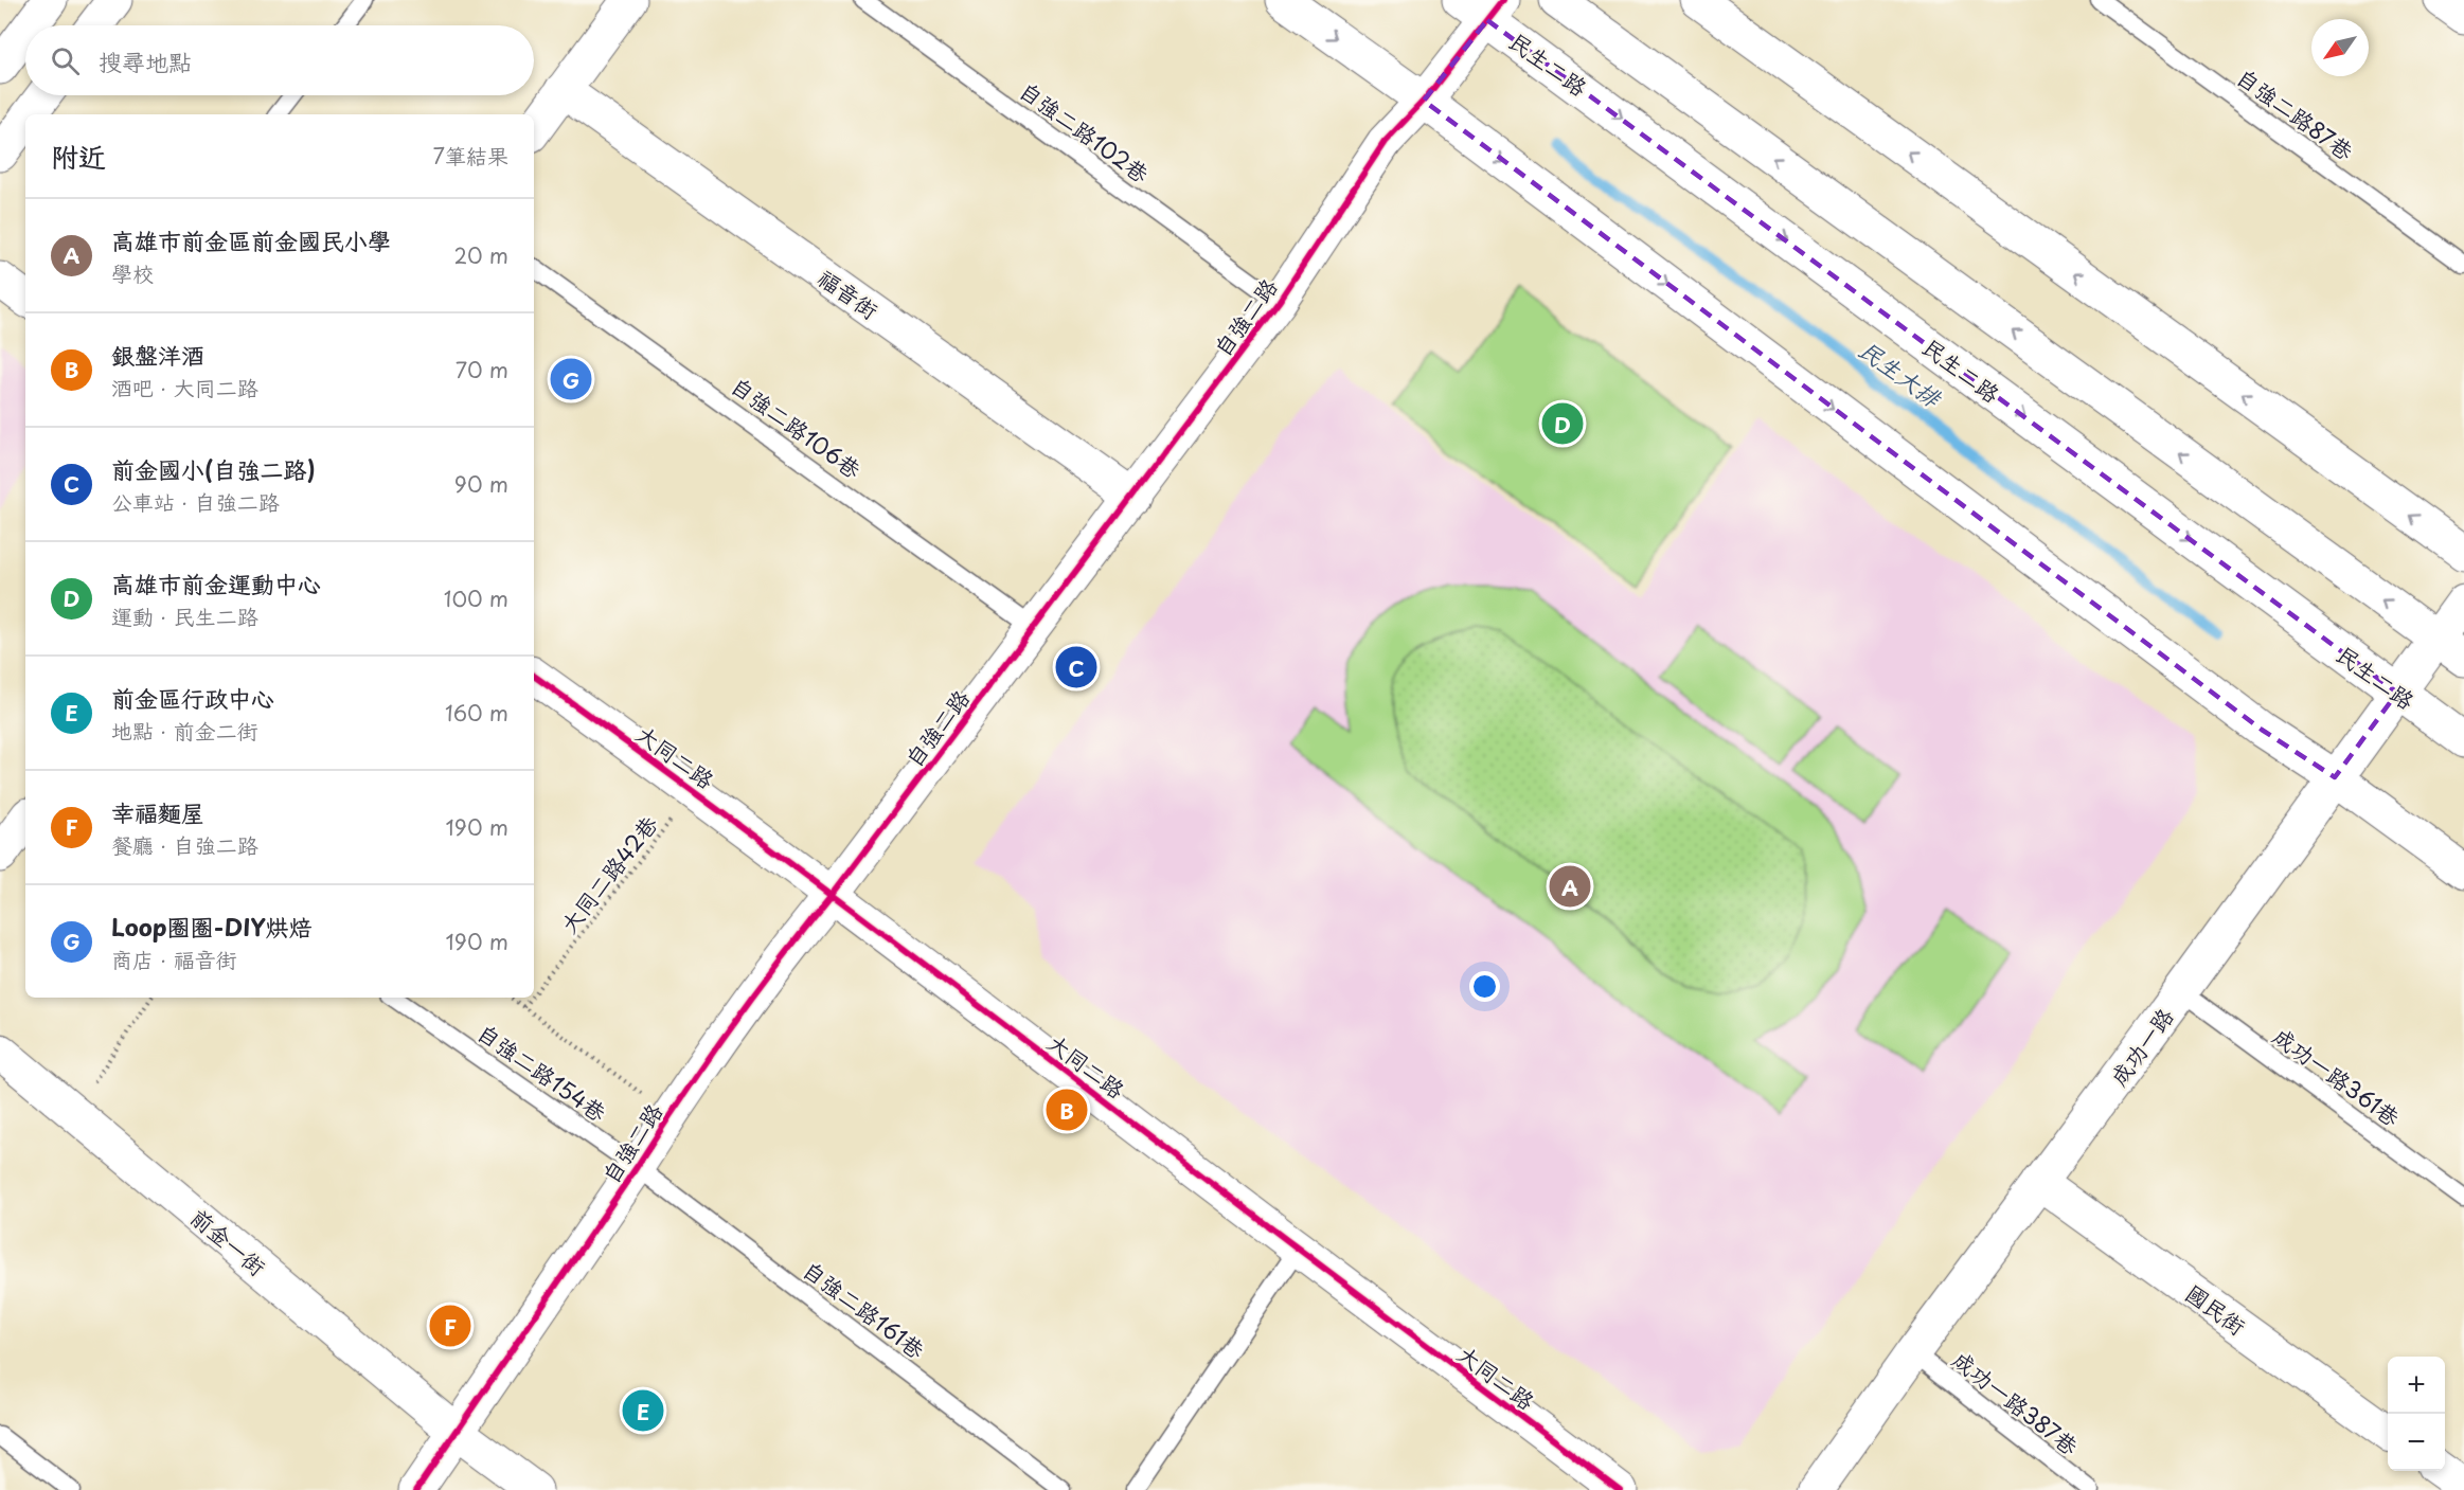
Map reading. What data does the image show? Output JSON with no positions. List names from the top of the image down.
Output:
{
  "streets": {
    "street": [
      "民生二路",
      "福音街",
      "自強二路",
      "大同二路",
      "成功一路",
      "前金一街",
      "國民街"
    ],
    "lane": [
      "自強二路87巷",
      "自強二路102巷",
      "自強二路106巷",
      "自強二路154巷",
      "成功一路361巷",
      "自強二路161巷",
      "成功一路387巷"
    ],
    "path": ["大同二路42巷"]
  },
  "crossings": [
    ["民生二路", "自強二路"],
    ["民生二路", "成功一路"],
    ["自強二路102巷", "自強二路"],
    ["福音街", "自強二路"],
    ["自強二路", "自強二路106巷"],
    ["自強二路", "大同二路"],
    ["自強二路", "自強二路154巷"],
    ["自強二路", "前金一街"],
    ["自強二路", "自強二路161巷"],
    ["大同二路", "大同二路42巷"],
    ["成功一路", "成功一路361巷"],
    ["成功一路", "國民街"],
    ["成功一路", "成功一路387巷"],
    ["自強二路154巷", "自強二路161巷"]
  ],
  "water": ["民生大排"],
  "north": "bottom left",
  "page": {
    "search": "搜尋地點",
    "heading": ["附近", "7筆結果"],
    "list": [
      {
        "mark": "A",
        "name": "高雄市前金區前金國民小學",
        "note": "學校",
        "value": "20 m"
      },
      {
        "mark": "B",
        "name": "銀盤洋酒",
        "note": "酒吧 · 大同二路",
        "value": "70 m"
      },
      {
        "mark": "C",
        "name": "前金國小(自強二路)",
        "note": "公車站 · 自強二路",
        "value": "90 m"
      },
      {
        "mark": "D",
        "name": "高雄市前金運動中心",
        "note": "運動 · 民生二路",
        "value": "100 m"
      },
      {
        "mark": "E",
        "name": "前金區行政中心",
        "note": "地點 · 前金二街",
        "value": "160 m"
      },
      {
        "mark": "F",
        "name": "幸福麵屋",
        "note": "餐廳 · 自強二路",
        "value": "190 m"
      },
      {
        "mark": "G",
        "name": "Loop圈圈-DIY烘焙",
        "note": "商店 · 福音街",
        "value": "190 m"
      }
    ],
    "pins": [
      "G",
      "D",
      "C",
      "A",
      "B",
      "F",
      "E"
    ],
    "map_buttons": ["+", "−"]
  }
}
